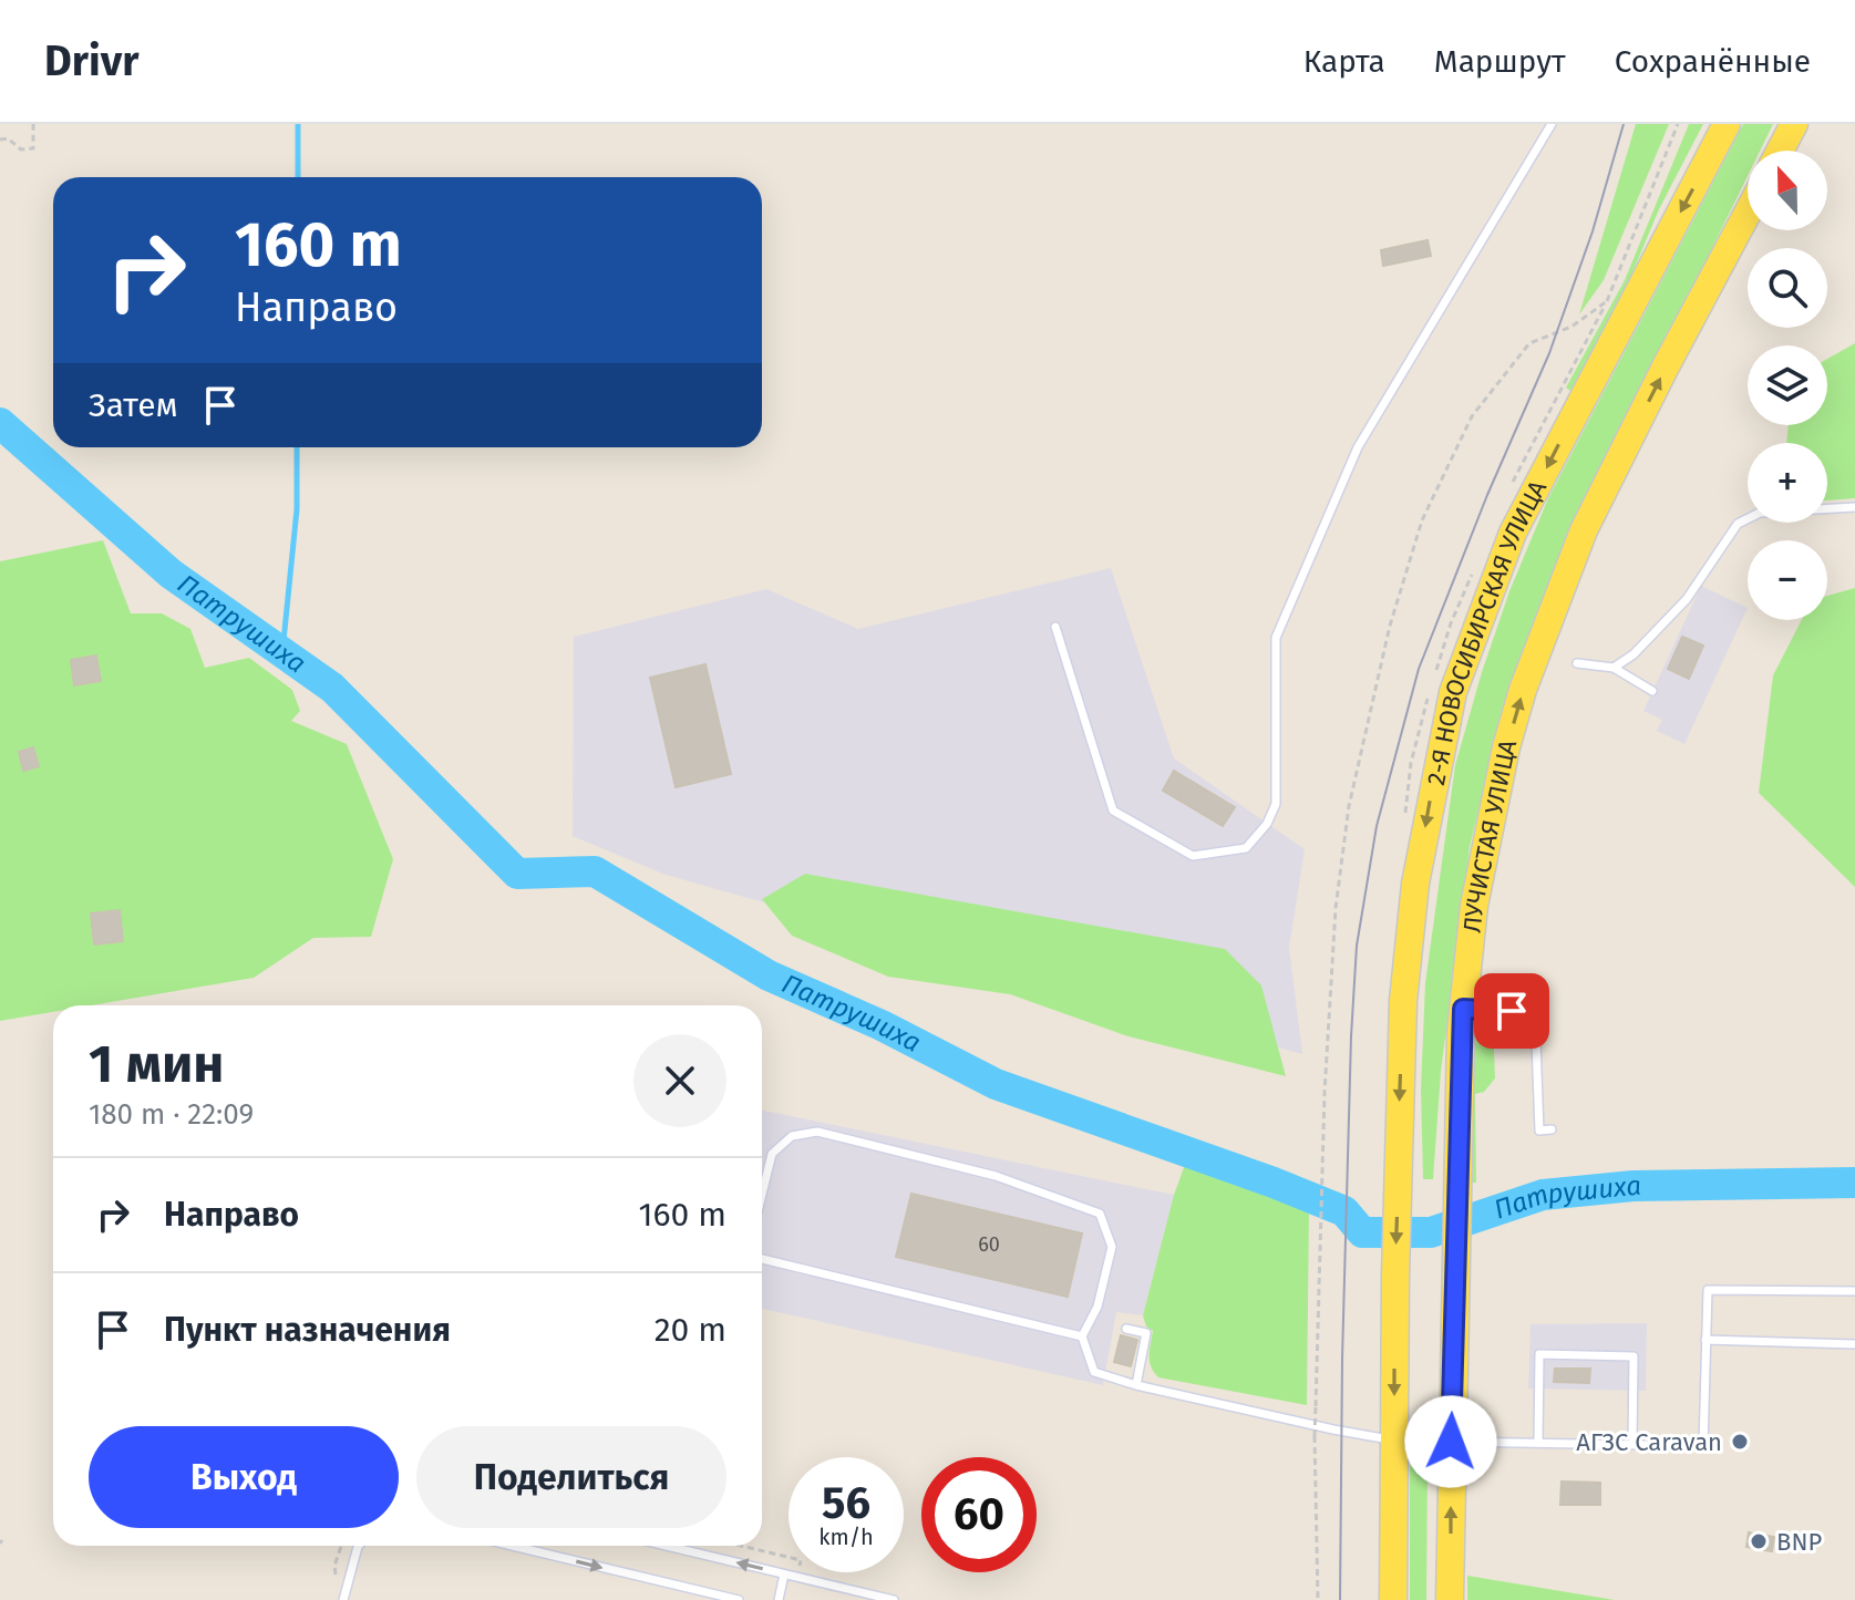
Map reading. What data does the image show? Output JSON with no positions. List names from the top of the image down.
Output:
{
  "streets": {
    "main road": ["2-Я НОВОСИБИРСКАЯ УЛИЦА", "ЛУЧИСТАЯ УЛИЦА"]
  },
  "one_way": ["2-Я НОВОСИБИРСКАЯ УЛИЦА", "ЛУЧИСТАЯ УЛИЦА"],
  "water": ["Патрушиха"],
  "places": ["АГЗС Caravan", "BNP"],
  "house_numbers": ["60"],
  "north": "top",
  "page": {
    "header": "Drivr",
    "nav": ["Карта", "Маршрут", "Сохранённые"],
    "map_buttons": ["+", "−"],
    "turn": ["160 m", "Направо"],
    "then": "Затем",
    "heading": ["1 мин", "180 m · 22:09"],
    "list": [
      {
        "name": "Направо",
        "value": "160 m"
      },
      {
        "name": "Пункт назначения",
        "value": "20 m"
      }
    ],
    "buttons": ["Выход", "Поделиться"],
    "speed": "56 km/h",
    "limit": "60"
  }
}
